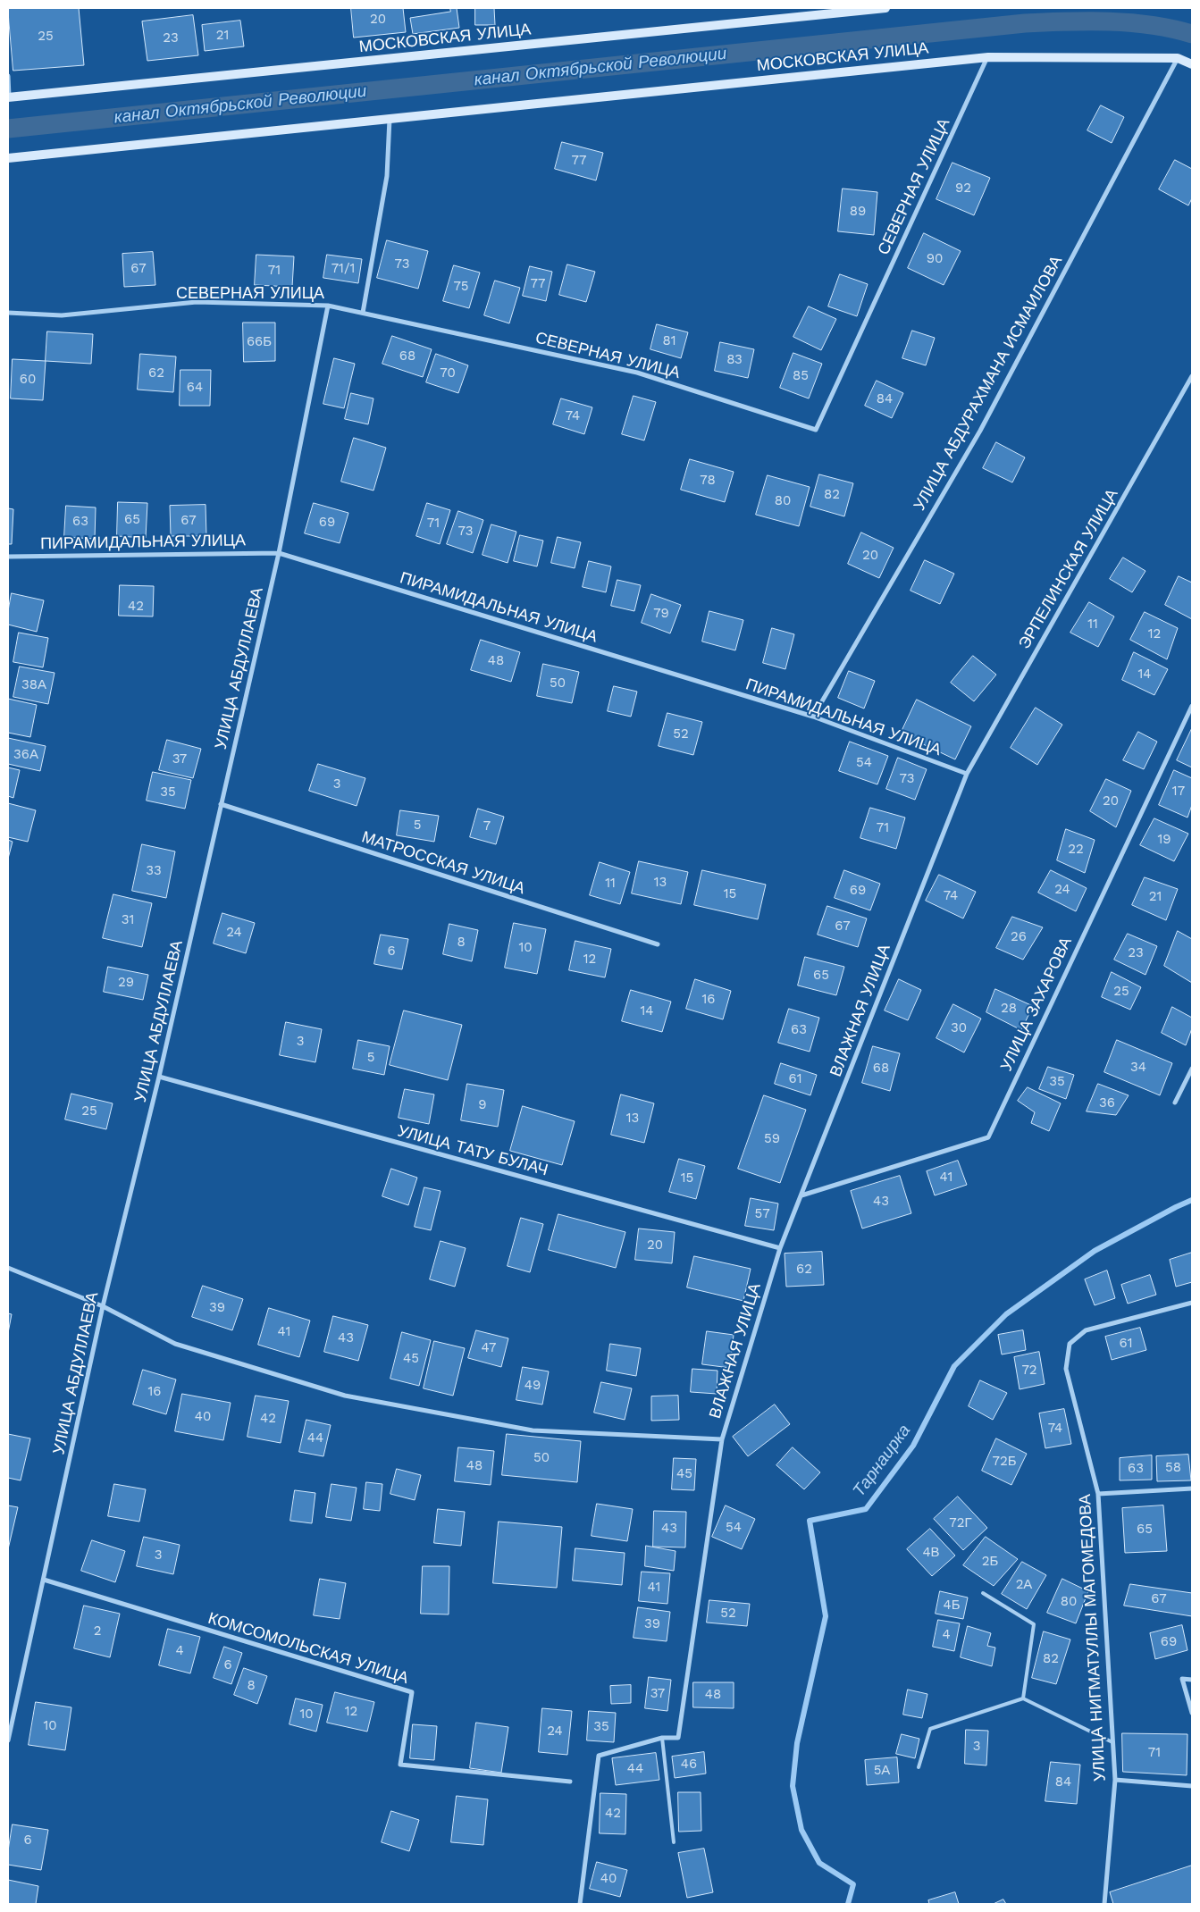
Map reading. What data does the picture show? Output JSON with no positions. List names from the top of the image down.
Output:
{
  "streets": {
    "main road": ["МОСКОВСКАЯ УЛИЦА"],
    "street": [
      "СЕВЕРНАЯ УЛИЦА",
      "УЛИЦА АБДУРАХМАНА ИСМАИЛОВА",
      "ПИРАМИДАЛЬНАЯ УЛИЦА",
      "ЭРПЕЛИНСКАЯ УЛИЦА",
      "УЛИЦА АБДУЛЛАЕВА",
      "МАТРОССКАЯ УЛИЦА",
      "УЛИЦА ЗАХАРОВА",
      "ВЛАЖНАЯ УЛИЦА",
      "УЛИЦА ТАТУ БУЛАЧ",
      "УЛИЦА НИГМАТУЛЛЫ МАГОМЕДОВА",
      "КОМСОМОЛЬСКАЯ УЛИЦА"
    ]
  },
  "crossings": [
    ["МОСКОВСКАЯ УЛИЦА", "СЕВЕРНАЯ УЛИЦА"],
    ["МОСКОВСКАЯ УЛИЦА", "УЛИЦА АБДУРАХМАНА ИСМАИЛОВА"],
    ["СЕВЕРНАЯ УЛИЦА", "УЛИЦА АБДУЛЛАЕВА"],
    ["УЛИЦА АБДУРАХМАНА ИСМАИЛОВА", "ПИРАМИДАЛЬНАЯ УЛИЦА"],
    ["ПИРАМИДАЛЬНАЯ УЛИЦА", "ЭРПЕЛИНСКАЯ УЛИЦА"],
    ["ПИРАМИДАЛЬНАЯ УЛИЦА", "УЛИЦА АБДУЛЛАЕВА"],
    ["ПИРАМИДАЛЬНАЯ УЛИЦА", "ВЛАЖНАЯ УЛИЦА"],
    ["ЭРПЕЛИНСКАЯ УЛИЦА", "ВЛАЖНАЯ УЛИЦА"],
    ["УЛИЦА АБДУЛЛАЕВА", "МАТРОССКАЯ УЛИЦА"],
    ["УЛИЦА АБДУЛЛАЕВА", "УЛИЦА ТАТУ БУЛАЧ"],
    ["УЛИЦА АБДУЛЛАЕВА", "КОМСОМОЛЬСКАЯ УЛИЦА"],
    ["УЛИЦА ЗАХАРОВА", "ВЛАЖНАЯ УЛИЦА"],
    ["ВЛАЖНАЯ УЛИЦА", "УЛИЦА ТАТУ БУЛАЧ"]
  ],
  "water": ["канал Октябрьской Революции", "Тарнаирка"],
  "house_numbers": [
    "20",
    "21",
    "25",
    "23",
    "77",
    "92",
    "89",
    "90",
    "73",
    "67",
    "71/1",
    "71",
    "77",
    "75",
    "81",
    "66Б",
    "68",
    "83",
    "62",
    "70",
    "85",
    "60",
    "64",
    "84",
    "74",
    "78",
    "82",
    "80",
    "65",
    "67",
    "63",
    "69",
    "71",
    "73",
    "20",
    "42",
    "79",
    "11",
    "12",
    "48",
    "14",
    "50",
    "38А",
    "52",
    "36А",
    "37",
    "54",
    "73",
    "3",
    "17",
    "35",
    "20",
    "5",
    "7",
    "71",
    "19",
    "22",
    "33",
    "13",
    "11",
    "24",
    "69",
    "15",
    "74",
    "21",
    "31",
    "67",
    "24",
    "26",
    "8",
    "10",
    "6",
    "23",
    "12",
    "65",
    "29",
    "25",
    "16",
    "28",
    "14",
    "30",
    "63",
    "3",
    "5",
    "34",
    "68",
    "61",
    "35",
    "36",
    "9",
    "25",
    "13",
    "59",
    "41",
    "15",
    "43",
    "57",
    "20",
    "62",
    "39",
    "41",
    "43",
    "61",
    "47",
    "45",
    "72",
    "49",
    "16",
    "40",
    "42",
    "74",
    "44",
    "50",
    "72Б",
    "48",
    "58",
    "63",
    "45",
    "72Г",
    "54",
    "43",
    "65",
    "4В",
    "3",
    "2Б",
    "2А",
    "41",
    "67",
    "80",
    "4Б",
    "52",
    "39",
    "2",
    "4",
    "69",
    "4",
    "82",
    "6",
    "8",
    "37",
    "48",
    "12",
    "10",
    "10",
    "35",
    "24",
    "3",
    "71",
    "46",
    "44",
    "5А",
    "84",
    "42",
    "6",
    "40"
  ]
}
